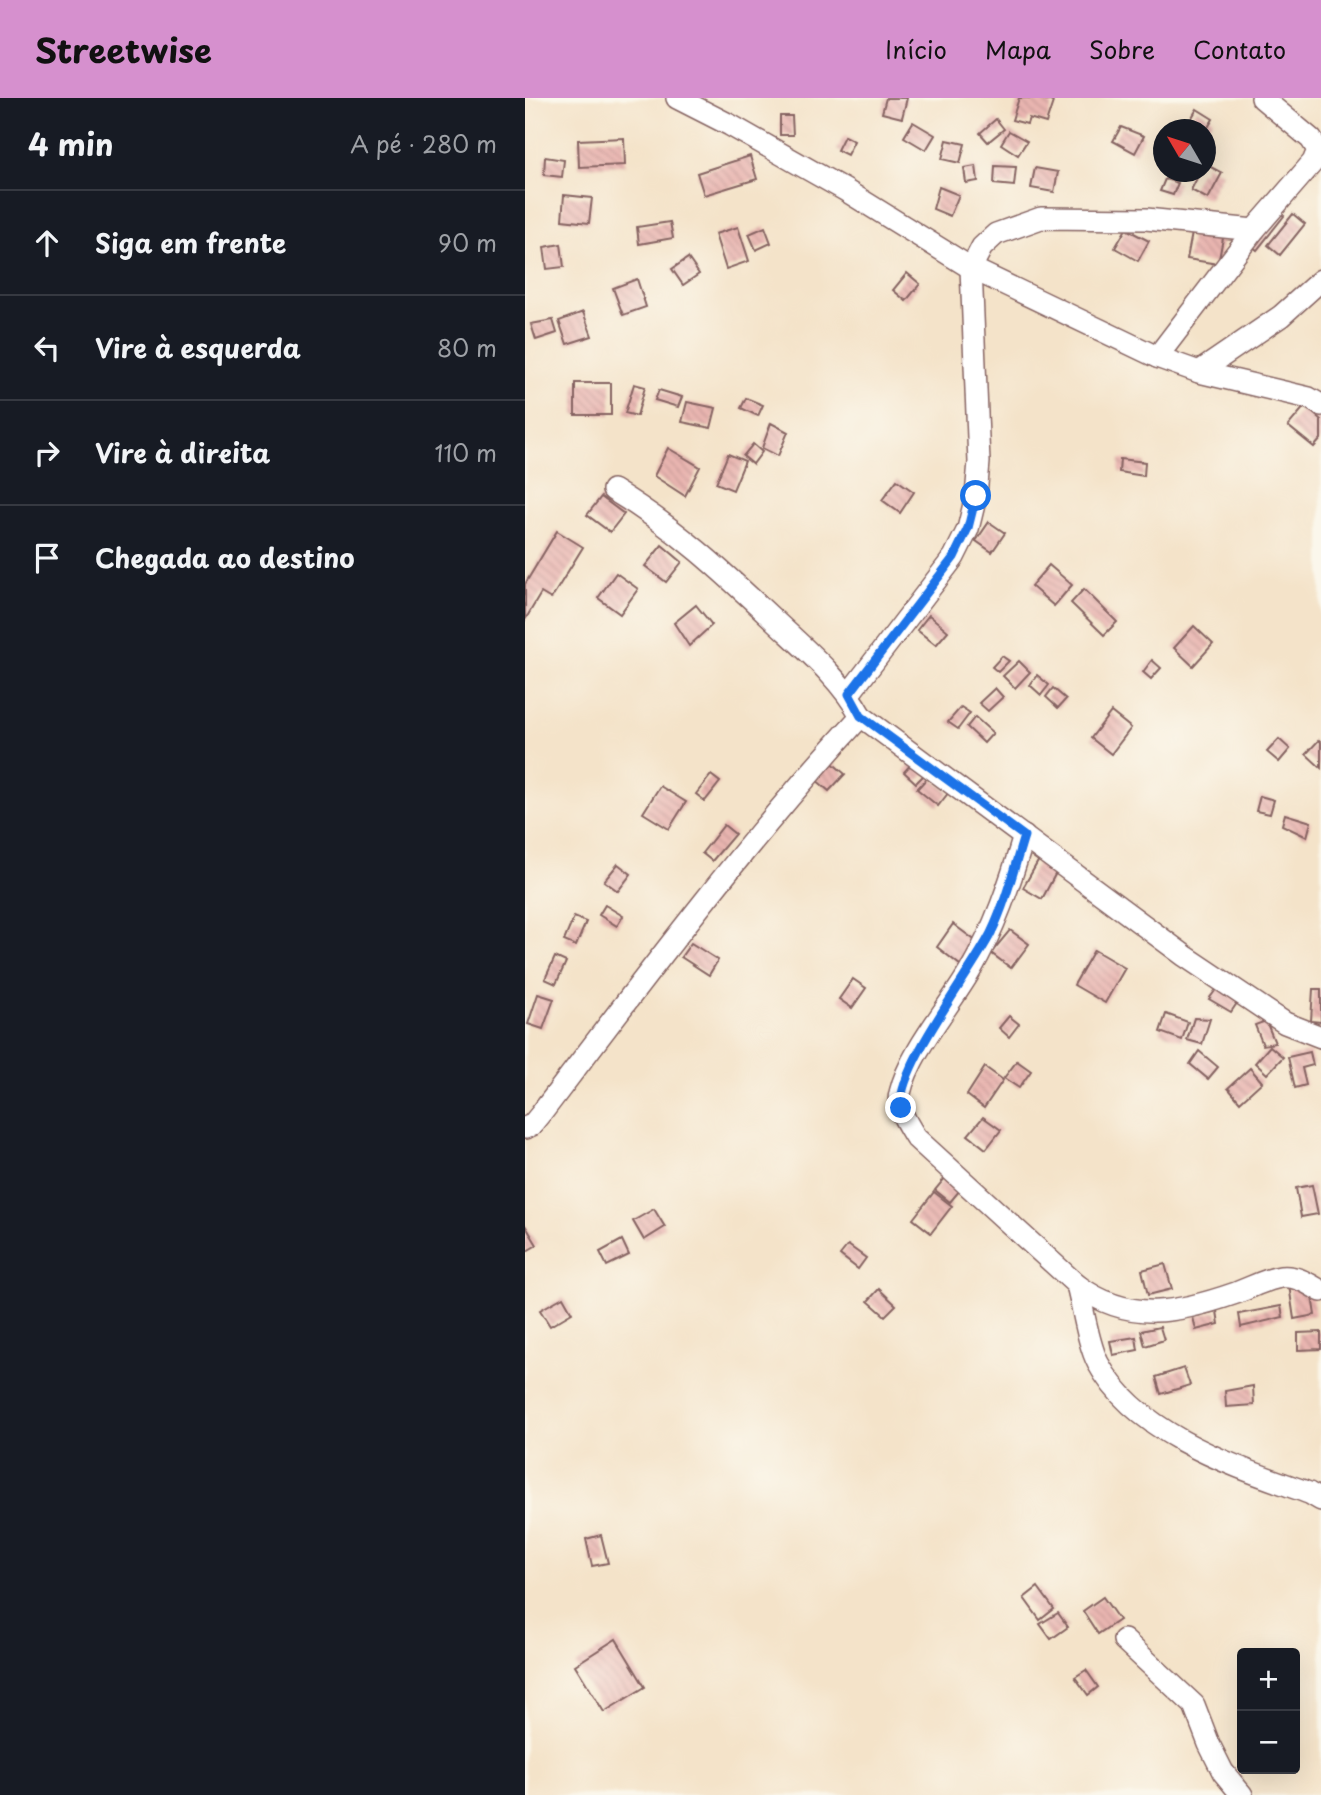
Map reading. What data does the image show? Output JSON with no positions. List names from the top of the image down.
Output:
{
  "north": "top left",
  "page": {
    "header": "Streetwise",
    "nav": [
      "Início",
      "Mapa",
      "Sobre",
      "Contato"
    ],
    "heading": ["4 min", "A pé · 280 m"],
    "list": [
      ["Siga em frente", "90 m"],
      ["Vire à esquerda", "80 m"],
      ["Vire à direita", "110 m"],
      "Chegada ao destino"
    ],
    "map_buttons": ["+", "−"]
  }
}
